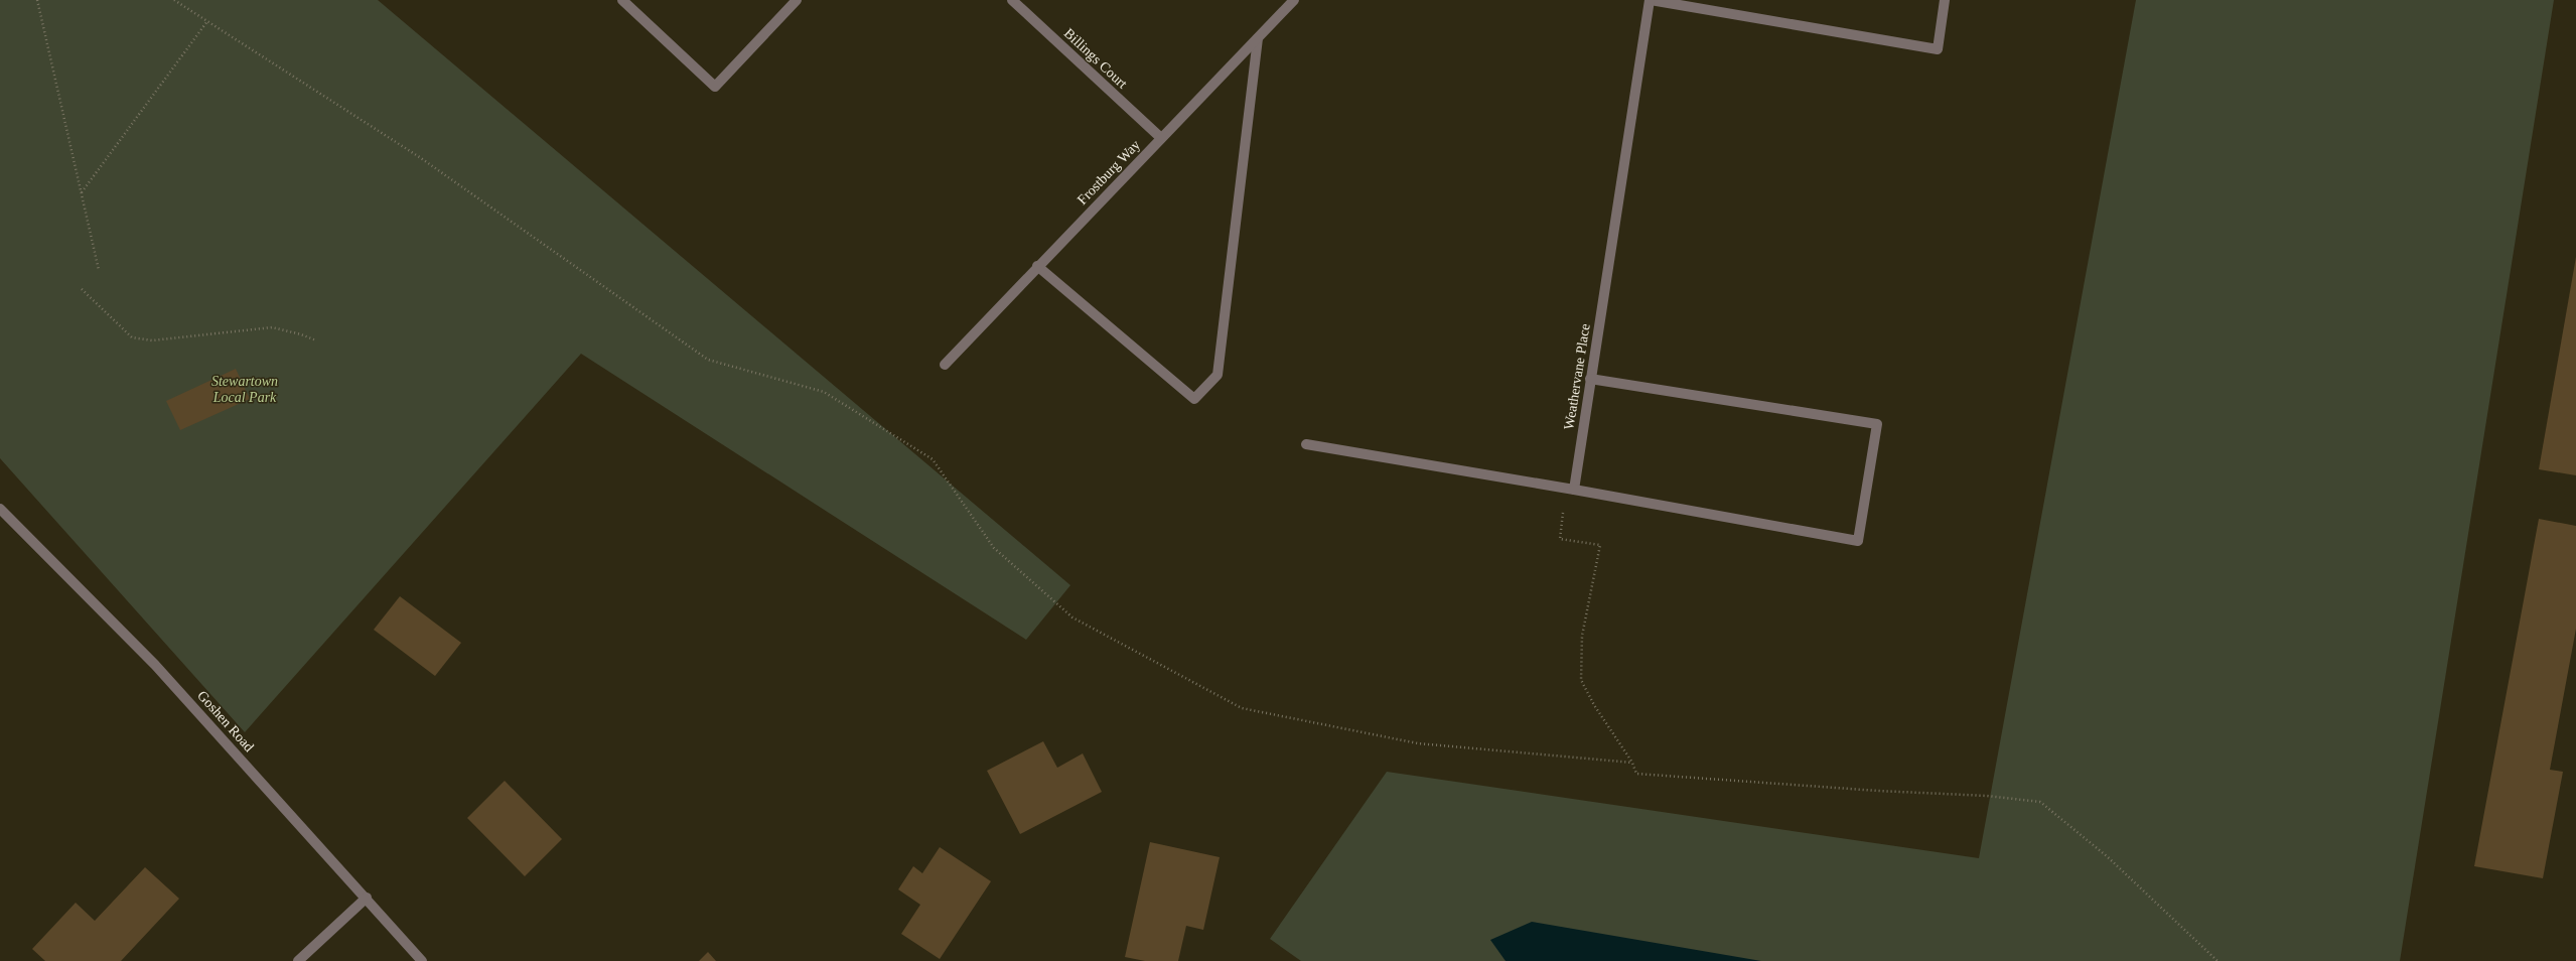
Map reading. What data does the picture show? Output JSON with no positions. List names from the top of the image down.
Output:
{
  "streets": {
    "street": [
      "Billings Court",
      "Frostburg Way",
      "Weathervane Place",
      "Goshen Road"
    ]
  },
  "crossings": [
    ["Billings Court", "Frostburg Way"]
  ],
  "parks": ["Stewartown Local Park"]
}
